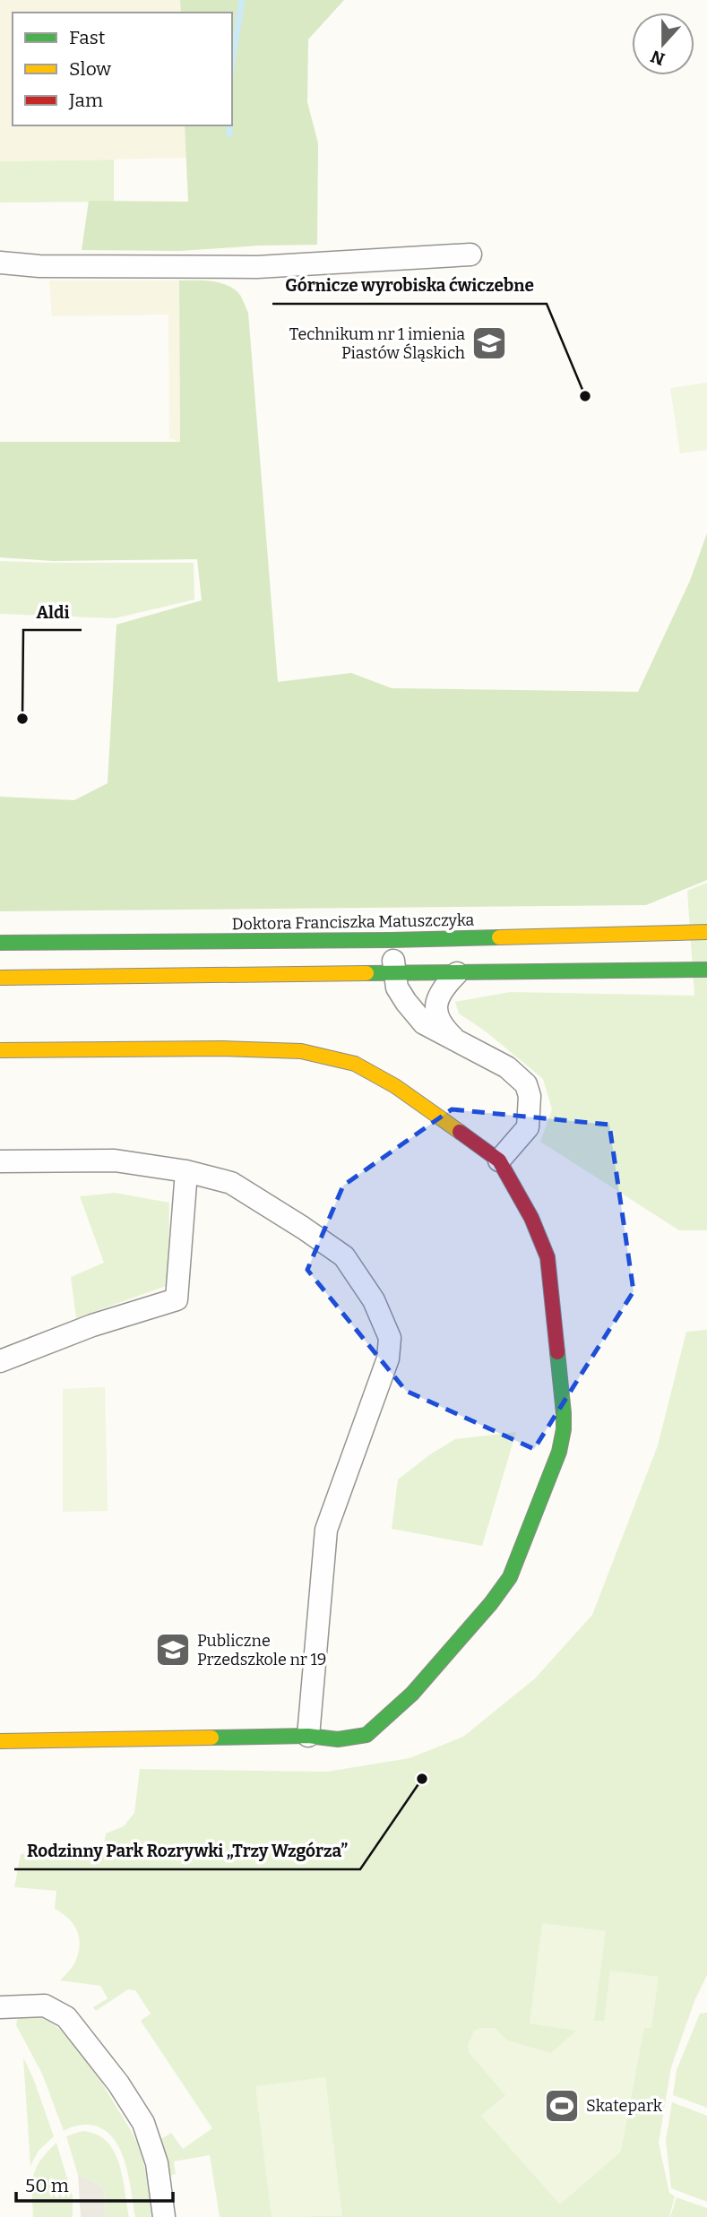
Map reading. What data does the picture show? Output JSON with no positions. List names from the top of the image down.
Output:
{
  "streets": {
    "street": ["Doktora Franciszka Matuszczyka"]
  },
  "places": {
    "school or university": ["Technikum nr 1 imienia Piastów Śląskich", "Publiczne Przedszkole nr 19"],
    "other": ["Górnicze wyrobiska ćwiczebne", "Aldi", "Rodzinny Park Rozrywki „Trzy Wzgórza”"],
    "sports": ["Skatepark"]
  },
  "legend": ["Fast", "Slow", "Jam"],
  "scale_bar": "50 m",
  "north": "bottom"
}
